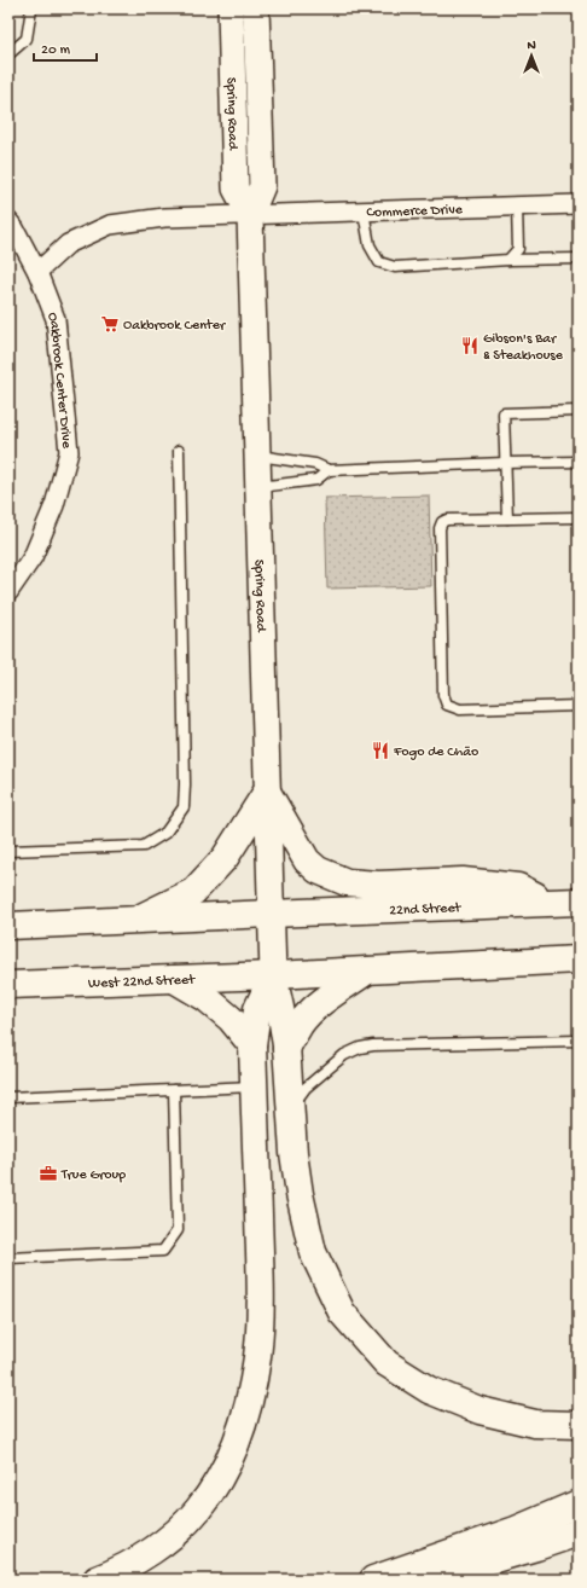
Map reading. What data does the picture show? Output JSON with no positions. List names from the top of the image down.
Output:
{
  "streets": {
    "main road": ["22nd Street", "West 22nd Street"],
    "street": ["Spring Road", "Commerce Drive", "Oakbrook Center Drive"]
  },
  "crossings": [
    ["Spring Road", "Commerce Drive"],
    ["Spring Road", "22nd Street"],
    ["Spring Road", "West 22nd Street"]
  ],
  "places": {
    "supermarket": ["Oakbrook Center"],
    "restaurant": ["Gibson's Bar & Steakhouse", "Fogo de Chão"],
    "office": ["True Group"]
  },
  "scale_bar": "20 m",
  "north": "top"
}
